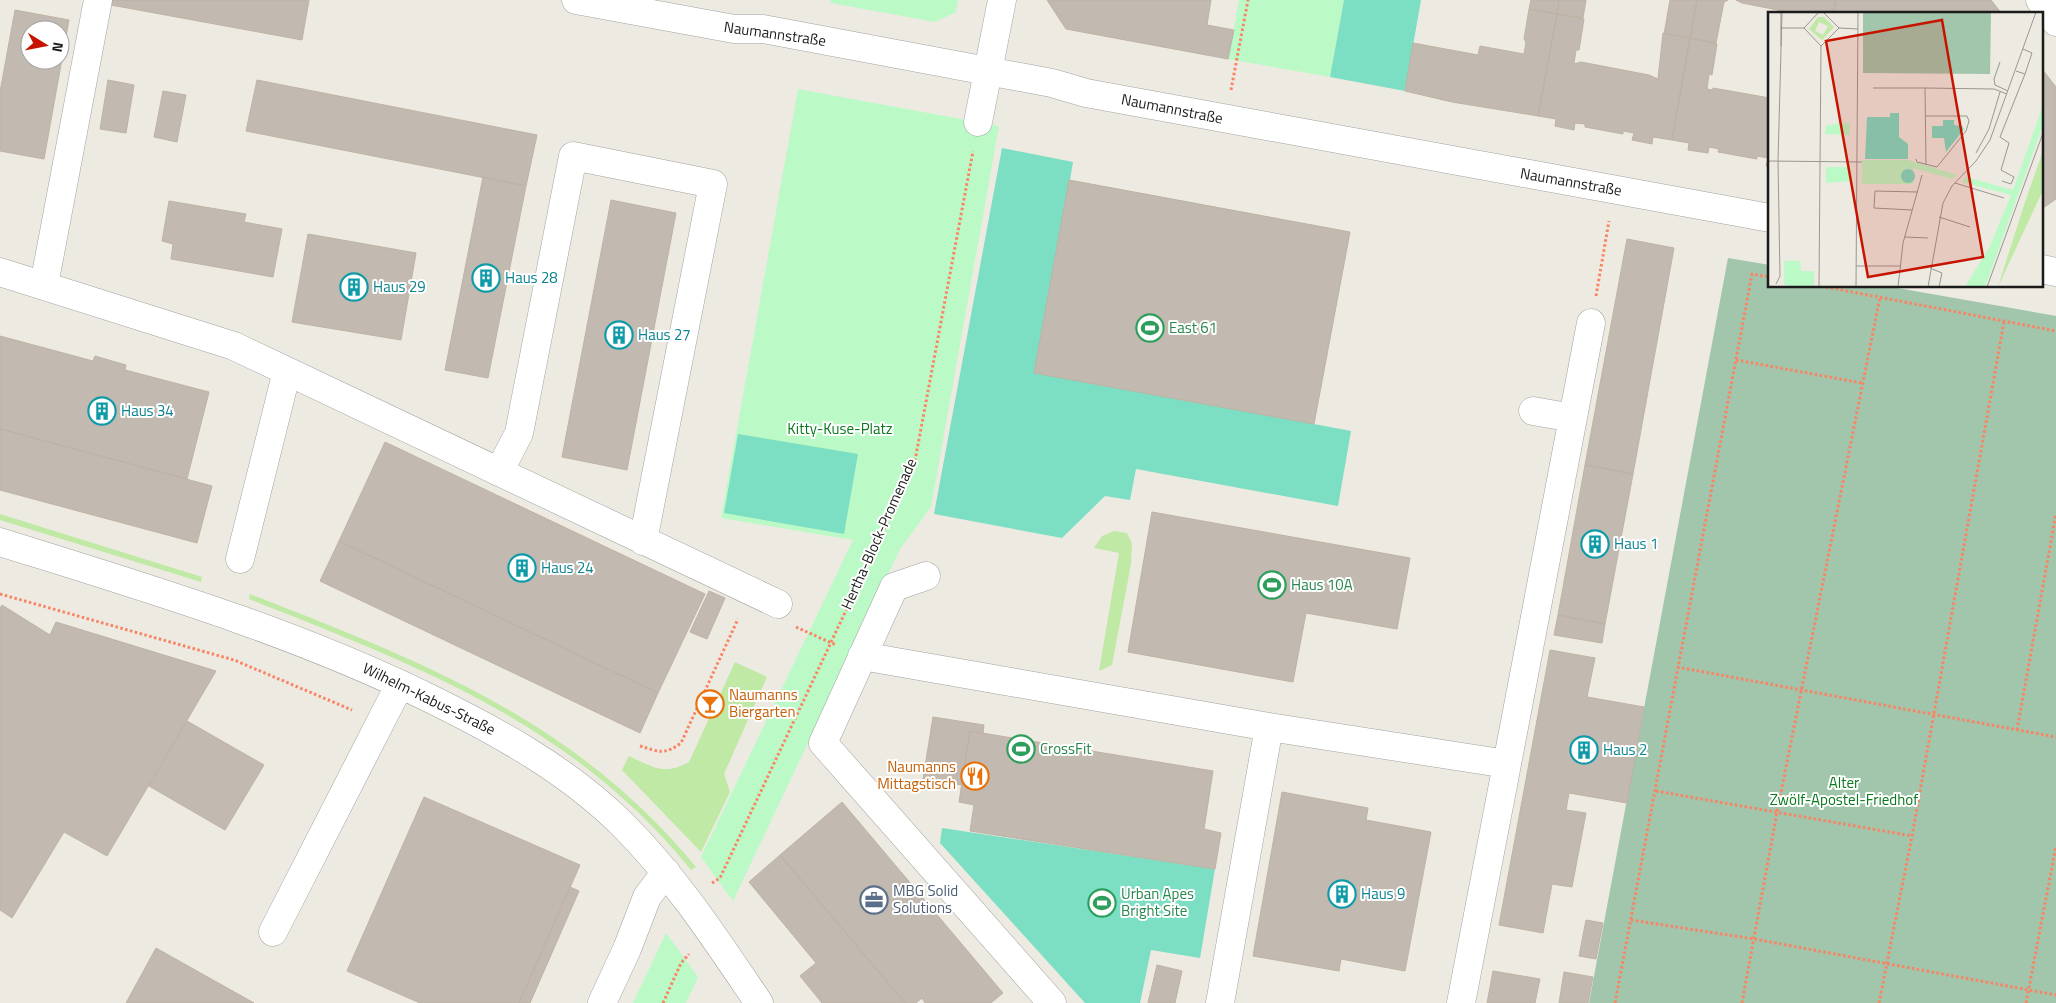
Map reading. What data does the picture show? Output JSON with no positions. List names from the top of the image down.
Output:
{
  "streets": {
    "street": ["Naumannstraße", "Wilhelm-Kabus-Straße"],
    "path": ["Hertha-Block-Promenade"]
  },
  "parks": ["Kitty-Kuse-Platz", "Alter Zwölf-Apostel-Friedhof"],
  "places": {
    "building": [
      "Haus 28",
      "Haus 29",
      "Haus 27",
      "Haus 34",
      "Haus 1",
      "Haus 24",
      "Haus 2",
      "Haus 9"
    ],
    "sports": [
      "East 61",
      "Haus 10A",
      "CrossFit",
      "Urban Apes Bright Site"
    ],
    "bar": ["Naumanns Biergarten"],
    "restaurant": ["Naumanns Mittagstisch"],
    "office": ["MBG Solid Solutions"]
  },
  "north": "right"
}
